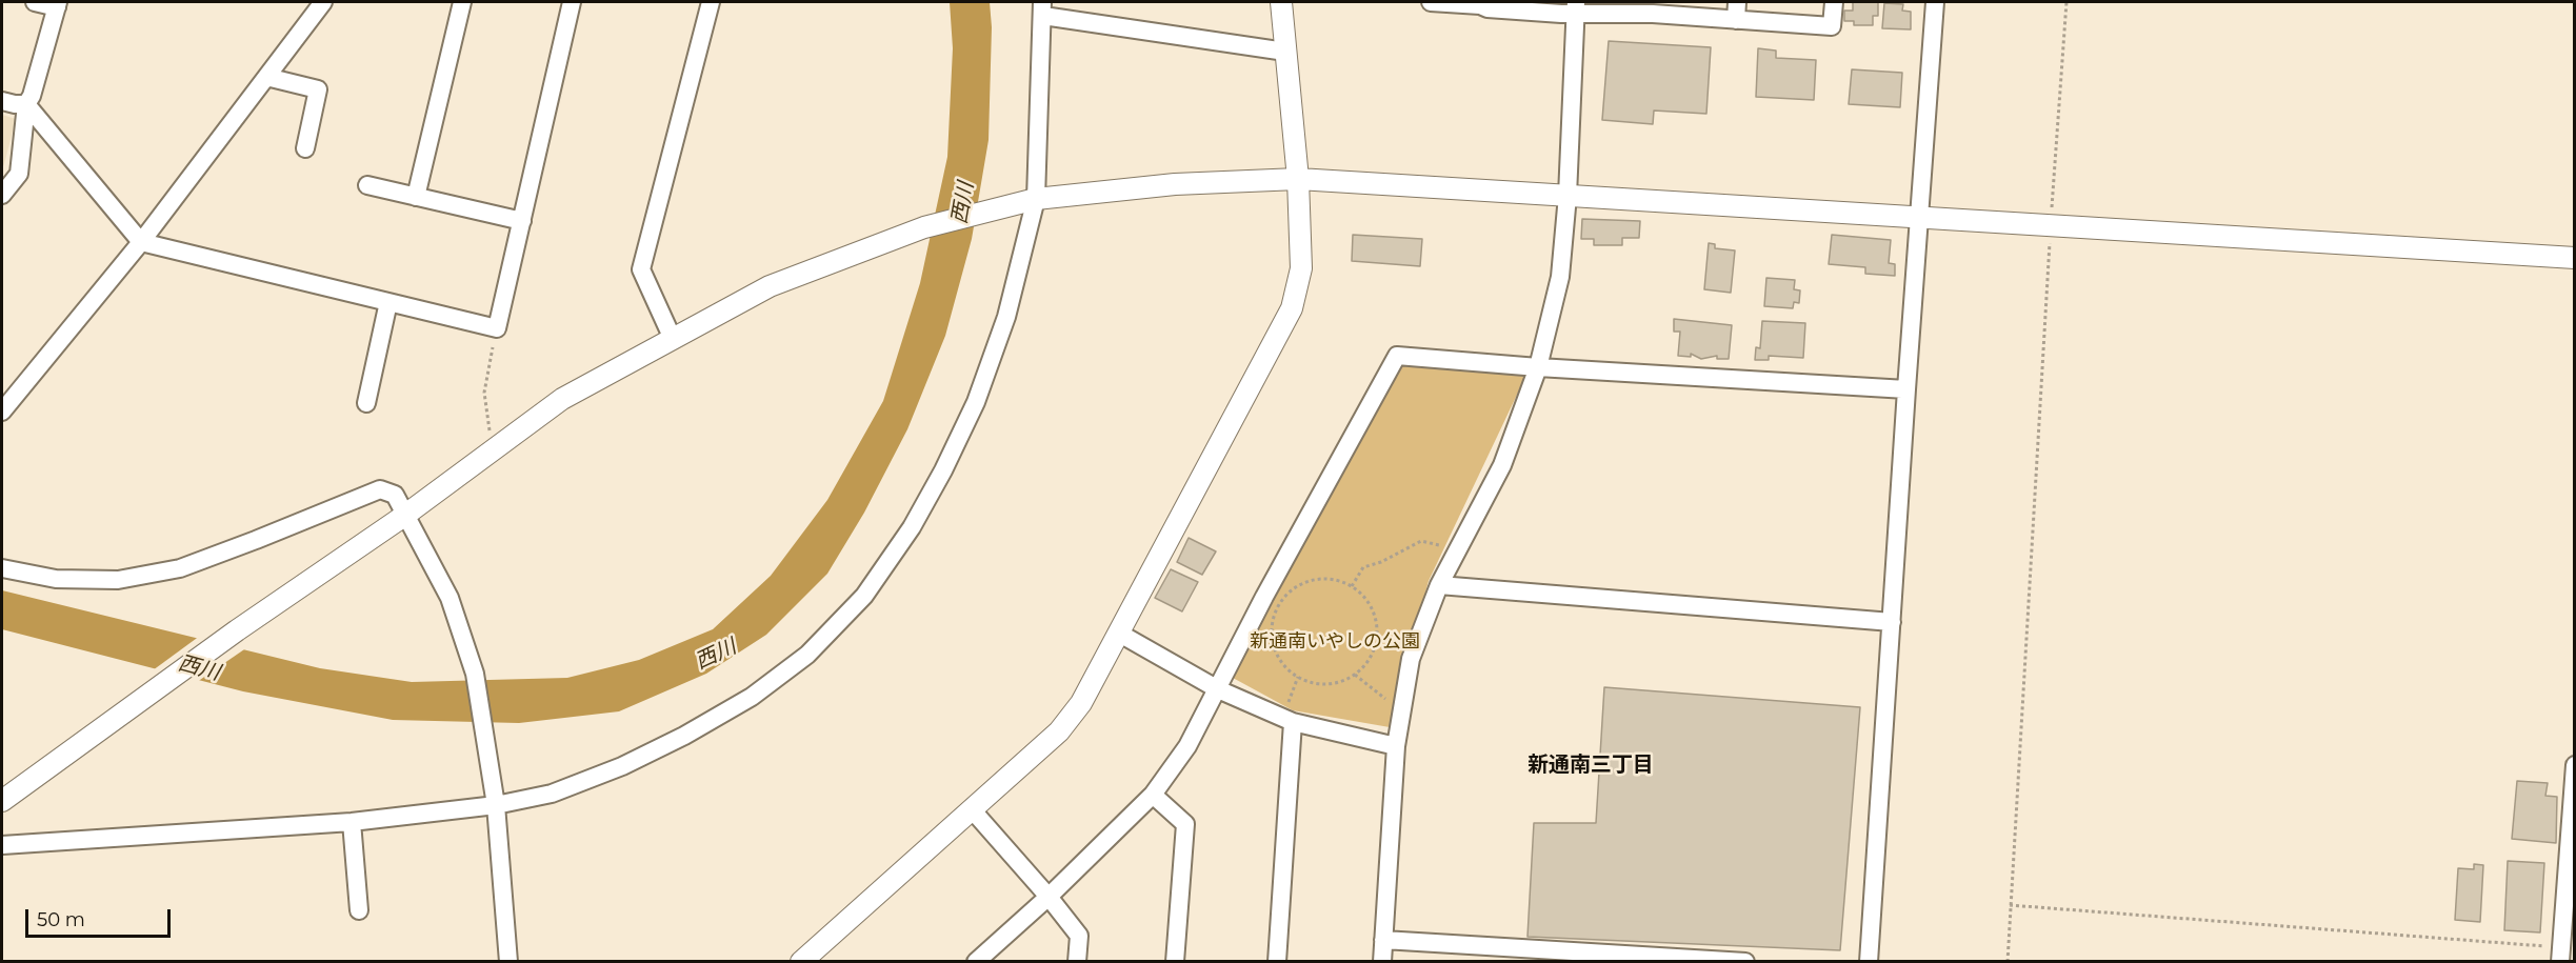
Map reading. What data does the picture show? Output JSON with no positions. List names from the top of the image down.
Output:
{
  "districts": ["新通南三丁目"],
  "water": ["西川"],
  "parks": ["新通南いやしの公園"],
  "scale_bar": "50 m"
}
